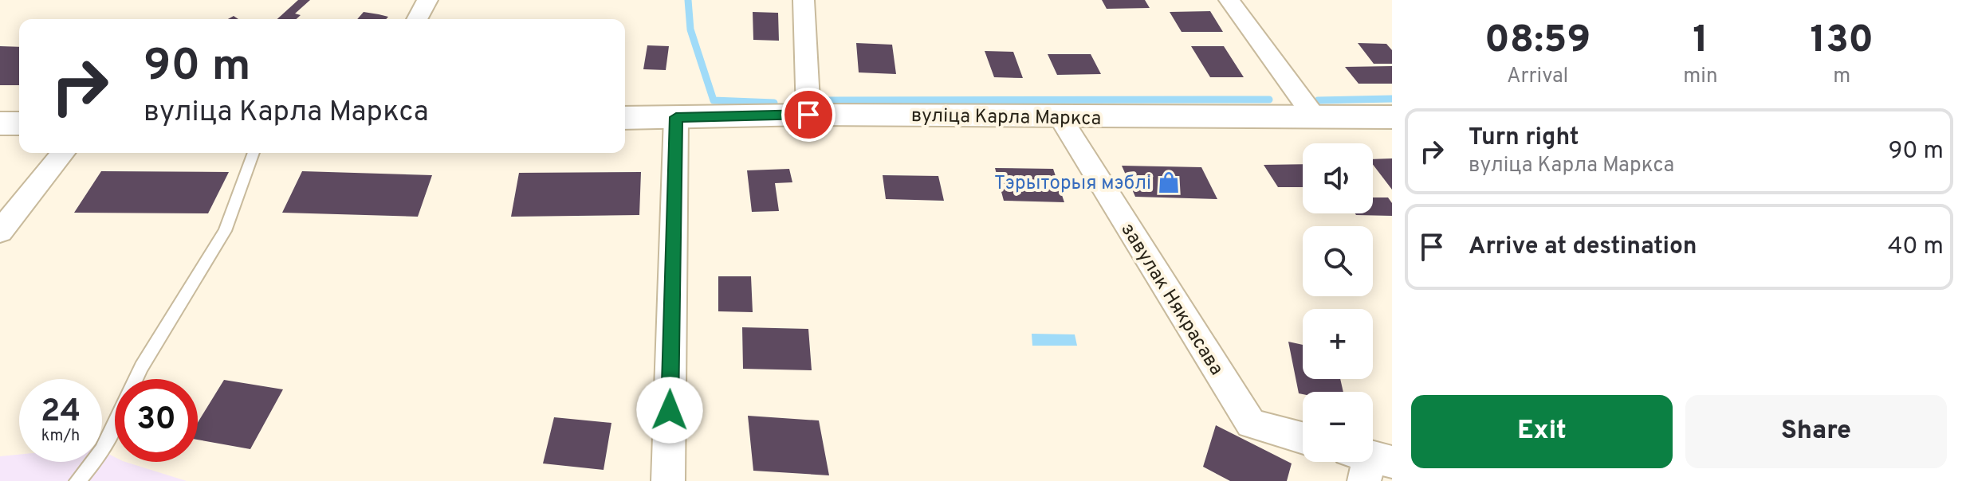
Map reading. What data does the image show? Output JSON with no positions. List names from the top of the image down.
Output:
{
  "streets": {
    "main road": ["вуліца Карла Маркса"],
    "street": ["завулак Някрасава"]
  },
  "crossings": [
    ["вуліца Карла Маркса", "завулак Някрасава"]
  ],
  "places": {
    "shop": ["Тэрыторыя мэблі"]
  },
  "page": {
    "eta": [
      "08:59",
      "Arrival",
      "1",
      "min",
      "130",
      "m"
    ],
    "turn": ["90 m", "вуліца Карла Маркса"],
    "list": [
      {
        "name": "Turn right",
        "note": "вуліца Карла Маркса",
        "value": "90 m"
      },
      {
        "name": "Arrive at destination",
        "value": "40 m"
      }
    ],
    "map_buttons": ["+", "−"],
    "speed": "24 km/h",
    "limit": "30",
    "buttons": ["Exit", "Share"]
  }
}
